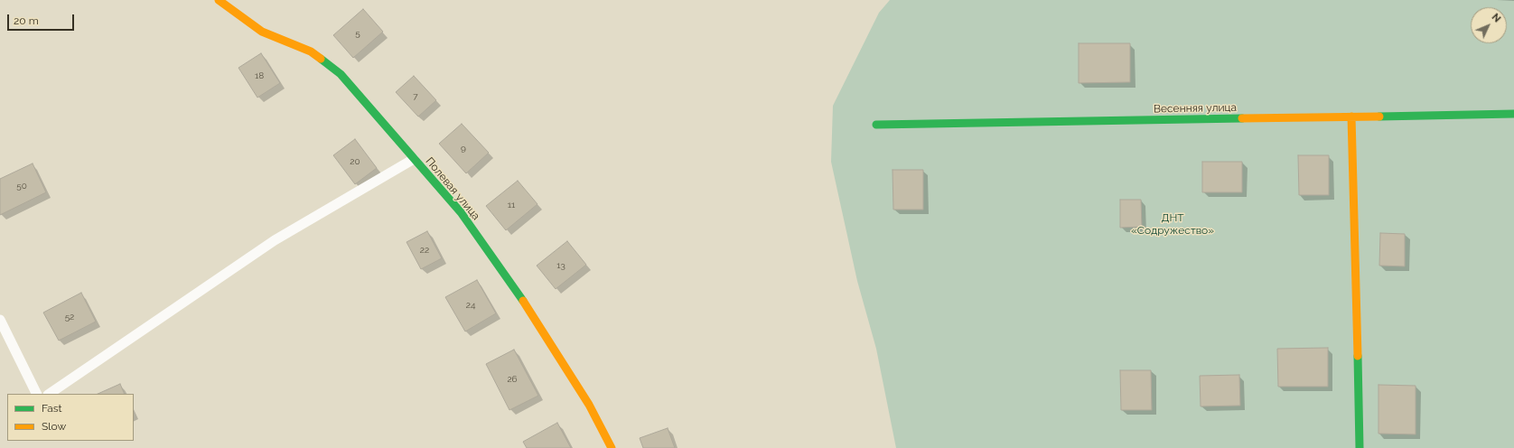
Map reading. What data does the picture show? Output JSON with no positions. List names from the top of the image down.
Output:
{
  "streets": {
    "street": ["Весенняя улица", "Полевая улица"]
  },
  "parks": ["ДНТ «Содружество»"],
  "house_numbers": [
    "5",
    "18",
    "7",
    "9",
    "20",
    "50",
    "11",
    "22",
    "13",
    "24",
    "52",
    "26"
  ],
  "legend": ["Fast", "Slow"],
  "scale_bar": "20 m",
  "north": "top right"
}
